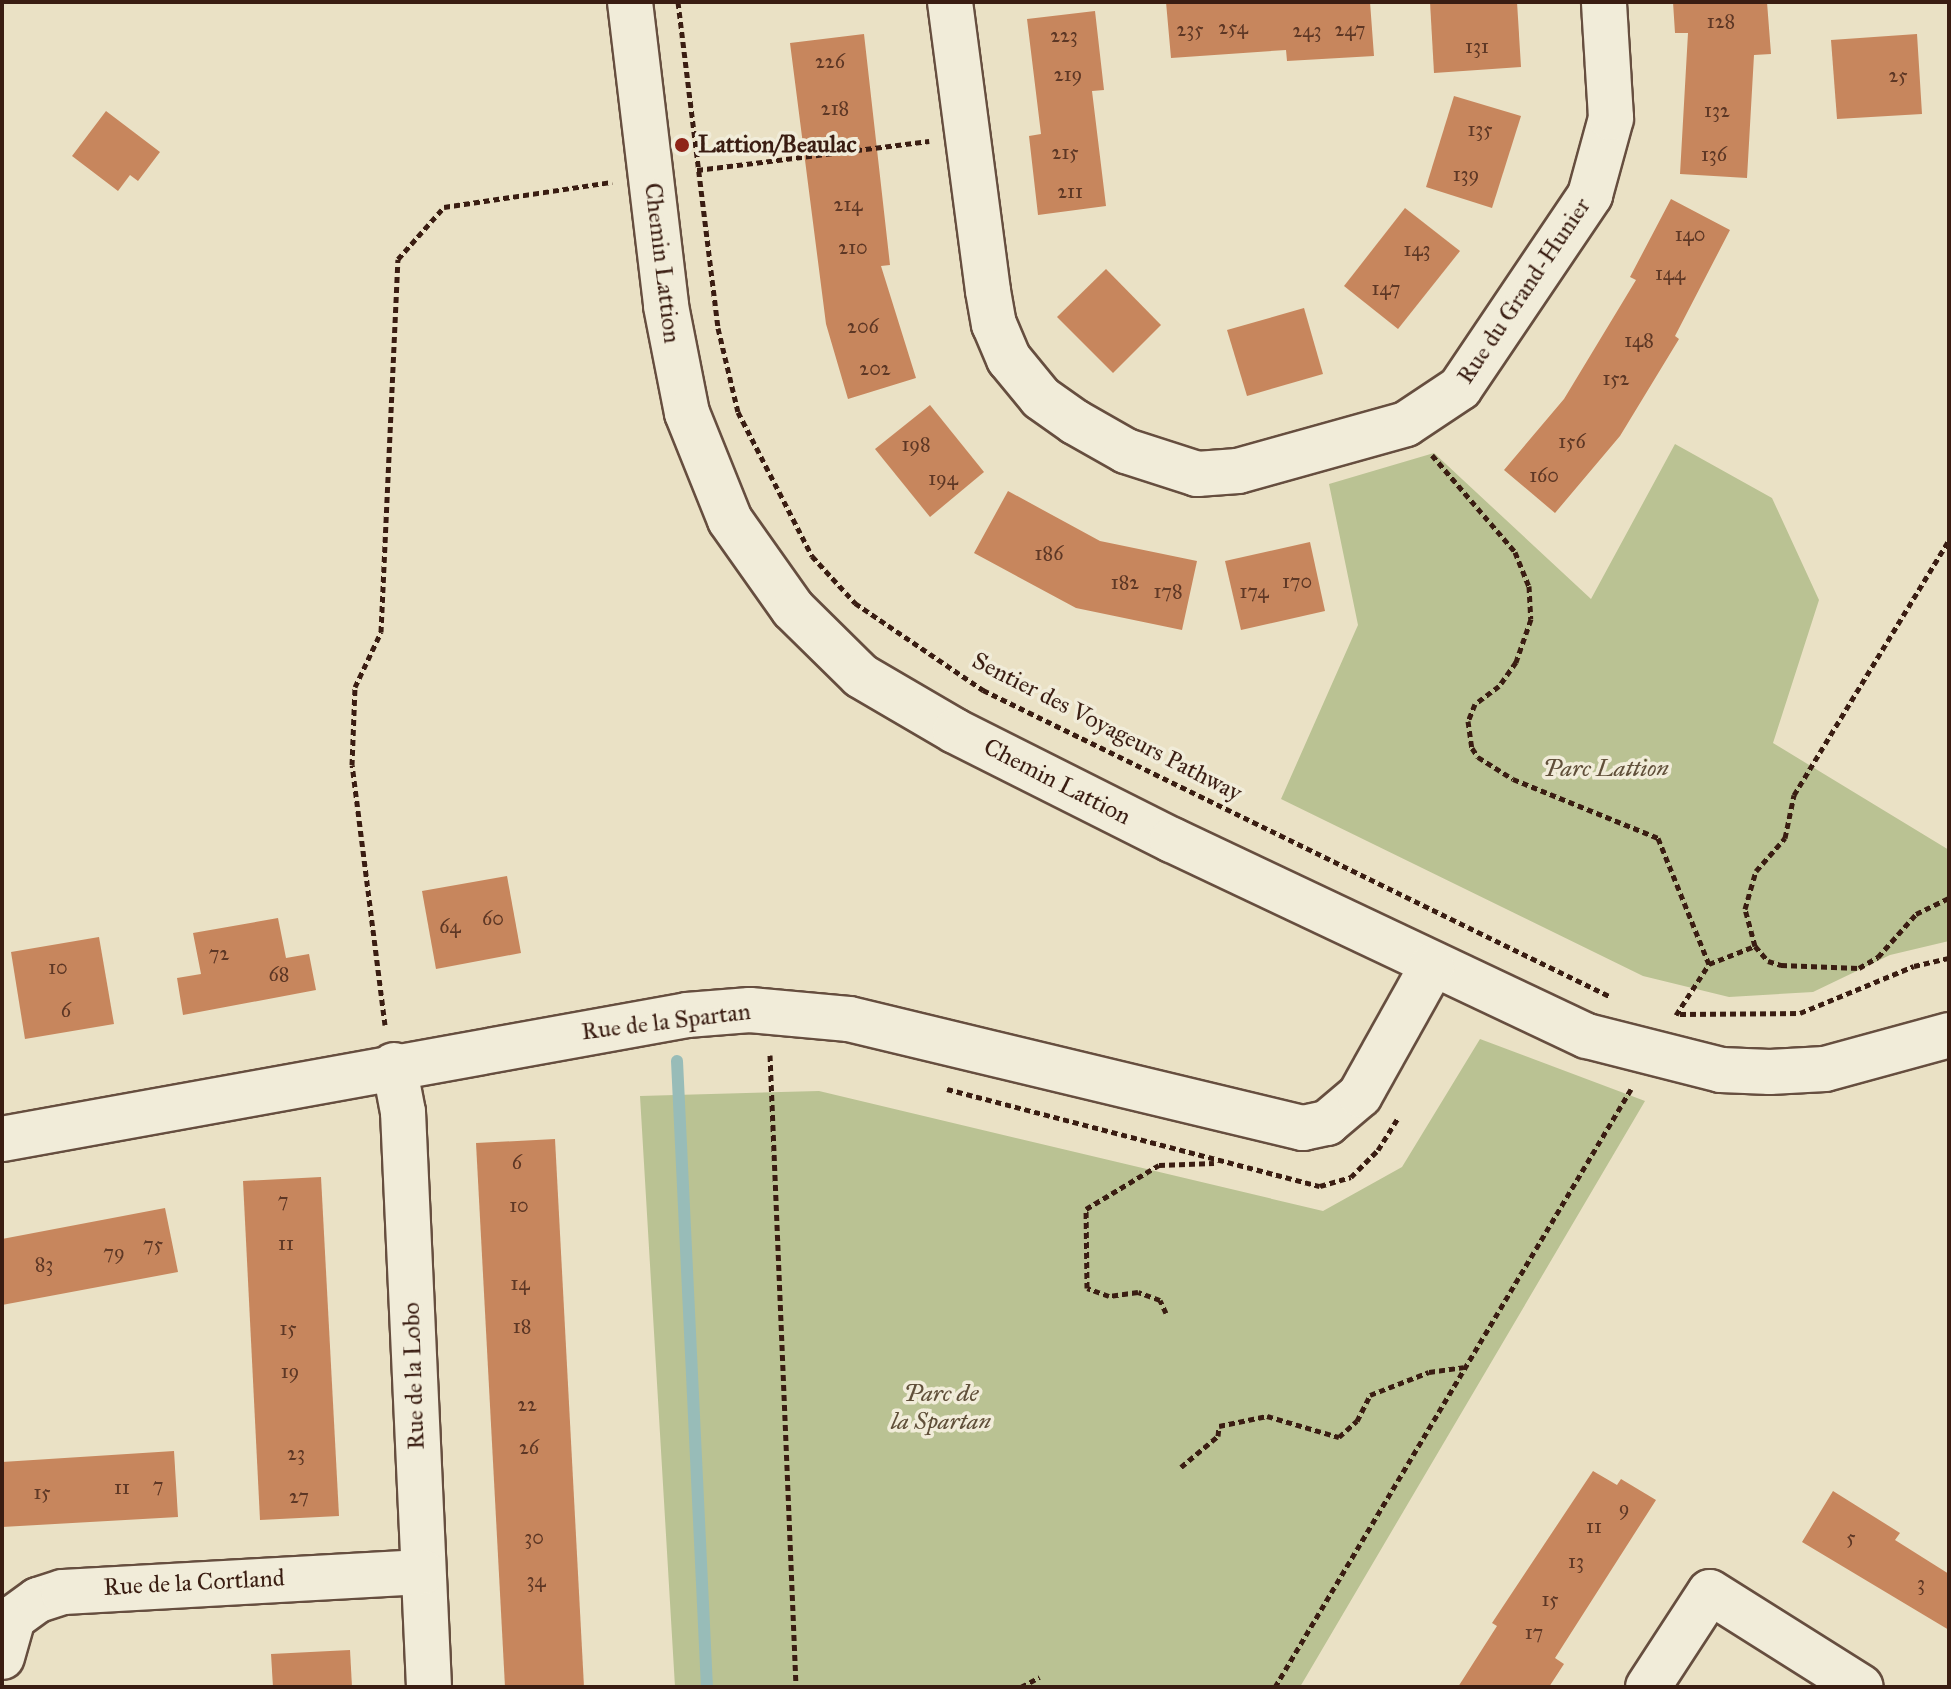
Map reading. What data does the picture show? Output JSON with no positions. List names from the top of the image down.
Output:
{
  "streets": {
    "street": [
      "Chemin Lattion",
      "Rue du Grand-Hunier",
      "Rue de la Spartan",
      "Rue de la Lobo",
      "Rue de la Cortland"
    ],
    "path": ["Sentier des Voyageurs Pathway"]
  },
  "crossings": [
    ["Chemin Lattion", "Rue de la Spartan"],
    ["Rue de la Spartan", "Rue de la Lobo"],
    ["Rue de la Lobo", "Rue de la Cortland"]
  ],
  "parks": ["Parc Lattion", "Parc de la Spartan"],
  "places": ["Lattion/Beaulac"],
  "house_numbers": [
    "128",
    "254",
    "235",
    "247",
    "243",
    "223",
    "131",
    "226",
    "219",
    "25",
    "218",
    "132",
    "135",
    "215",
    "136",
    "139",
    "211",
    "214",
    "140",
    "210",
    "143",
    "144",
    "147",
    "206",
    "148",
    "202",
    "152",
    "156",
    "198",
    "160",
    "194",
    "186",
    "170",
    "182",
    "178",
    "174",
    "60",
    "64",
    "72",
    "10",
    "68",
    "6",
    "6",
    "7",
    "10",
    "11",
    "75",
    "79",
    "83",
    "14",
    "18",
    "15",
    "19",
    "22",
    "26",
    "23",
    "7",
    "11",
    "15",
    "27",
    "9",
    "11",
    "30",
    "5",
    "13",
    "34",
    "3",
    "15",
    "17"
  ]
}
